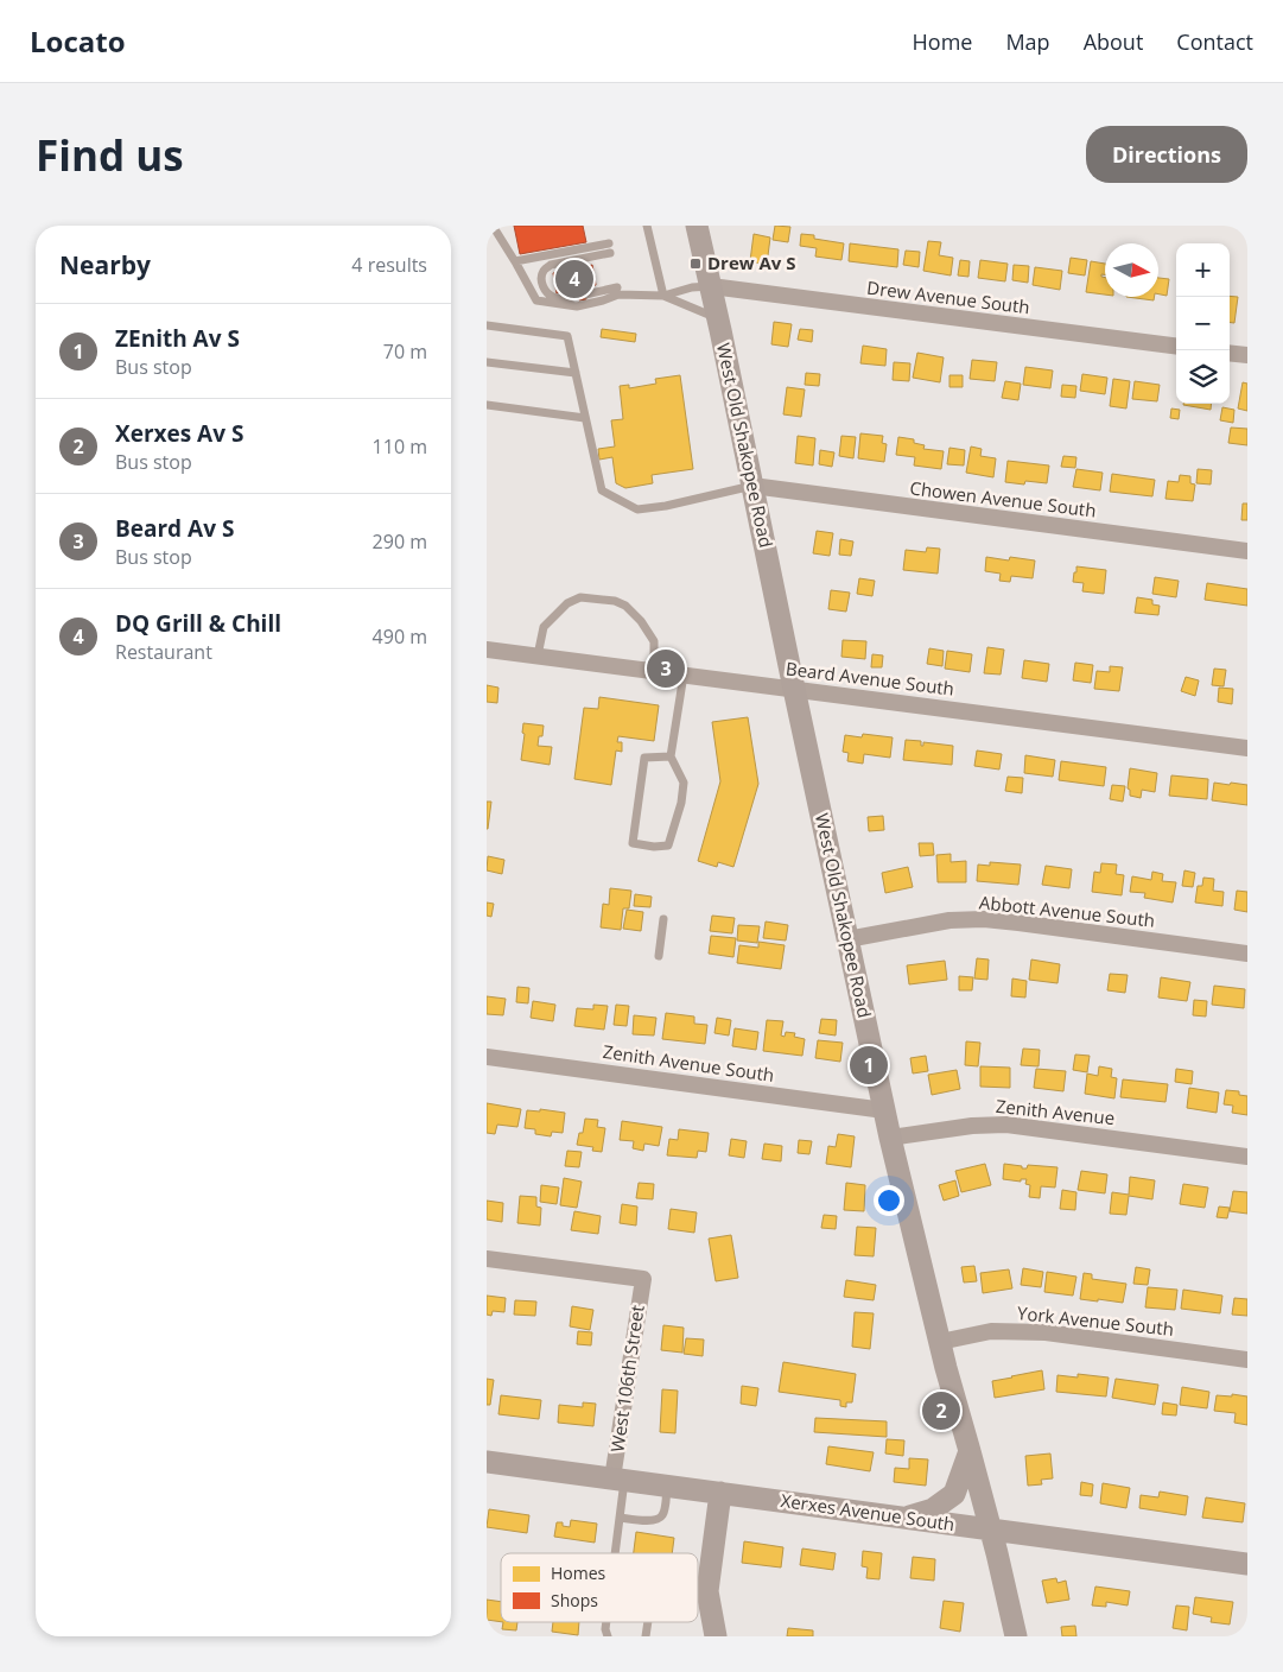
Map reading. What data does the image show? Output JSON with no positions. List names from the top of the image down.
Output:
{
  "streets": {
    "main road": ["West Old Shakopee Road", "Xerxes Avenue South"],
    "street": [
      "Drew Avenue South",
      "Chowen Avenue South",
      "Beard Avenue South",
      "Abbott Avenue South",
      "Zenith Avenue South",
      "Zenith Avenue",
      "York Avenue South",
      "West 106th Street"
    ]
  },
  "crossings": [
    ["Drew Avenue South", "West Old Shakopee Road"],
    ["West Old Shakopee Road", "Chowen Avenue South"],
    ["West Old Shakopee Road", "Beard Avenue South"],
    ["West Old Shakopee Road", "Abbott Avenue South"],
    ["West Old Shakopee Road", "Zenith Avenue South"],
    ["West Old Shakopee Road", "Zenith Avenue"],
    ["West Old Shakopee Road", "York Avenue South"],
    ["West Old Shakopee Road", "Xerxes Avenue South"],
    ["West 106th Street", "Xerxes Avenue South"]
  ],
  "places": {
    "transit": ["Drew Av S"]
  },
  "legend": ["Homes", "Shops"],
  "north": "right",
  "page": {
    "header": "Locato",
    "nav": [
      "Home",
      "Map",
      "About",
      "Contact"
    ],
    "buttons": "Directions",
    "title": "Find us",
    "heading": ["Nearby", "4 results"],
    "map_buttons": ["+", "−"],
    "pins": [
      "4",
      "3",
      "1",
      "2"
    ],
    "list": [
      {
        "mark": "1",
        "name": "ZEnith Av S",
        "note": "Bus stop",
        "value": "70 m"
      },
      {
        "mark": "2",
        "name": "Xerxes Av S",
        "note": "Bus stop",
        "value": "110 m"
      },
      {
        "mark": "3",
        "name": "Beard Av S",
        "note": "Bus stop",
        "value": "290 m"
      },
      {
        "mark": "4",
        "name": "DQ Grill & Chill",
        "note": "Restaurant",
        "value": "490 m"
      }
    ]
  }
}
